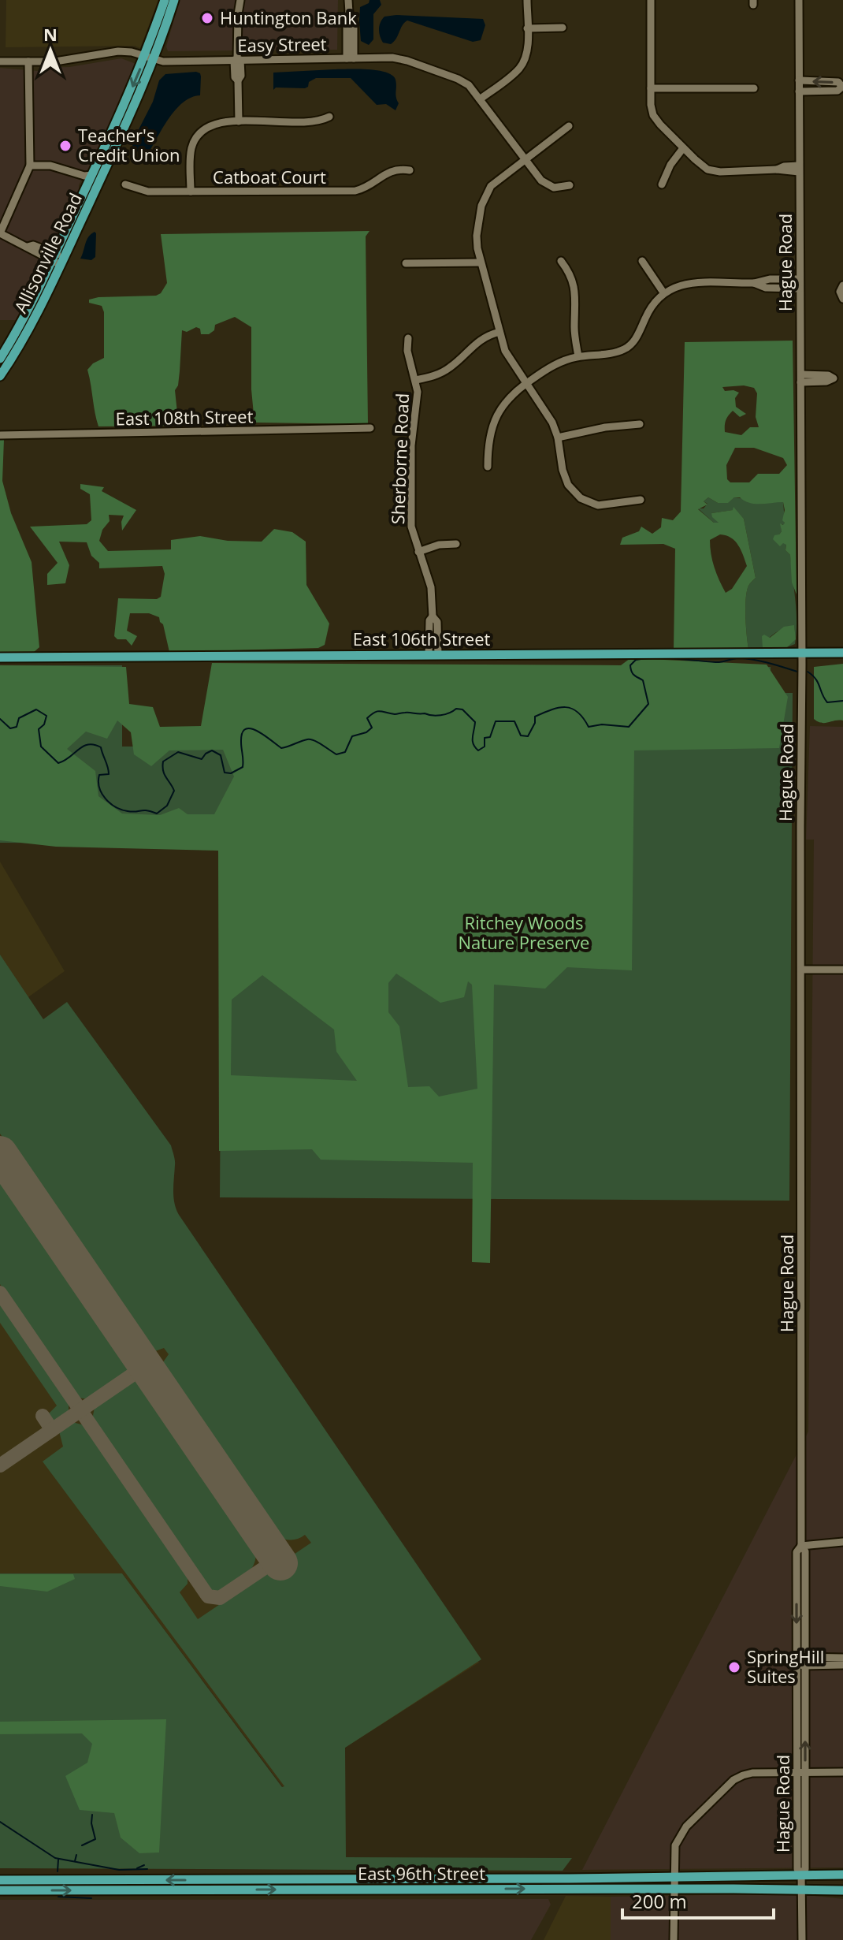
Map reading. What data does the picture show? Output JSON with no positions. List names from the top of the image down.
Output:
{
  "streets": {
    "main road": ["Allisonville Road", "East 106th Street", "East 96th Street"],
    "street": [
      "Easy Street",
      "Catboat Court",
      "Hague Road",
      "East 108th Street",
      "Sherborne Road"
    ]
  },
  "crossings": [
    ["Easy Street", "Allisonville Road"],
    ["Hague Road", "East 106th Street"],
    ["Hague Road", "East 96th Street"],
    ["Sherborne Road", "East 106th Street"]
  ],
  "parks": ["Ritchey Woods Nature Preserve"],
  "places": ["Huntington Bank", "Teacher's Credit Union", "SpringHill Suites"],
  "scale_bar": "200 m",
  "north": "top"
}
